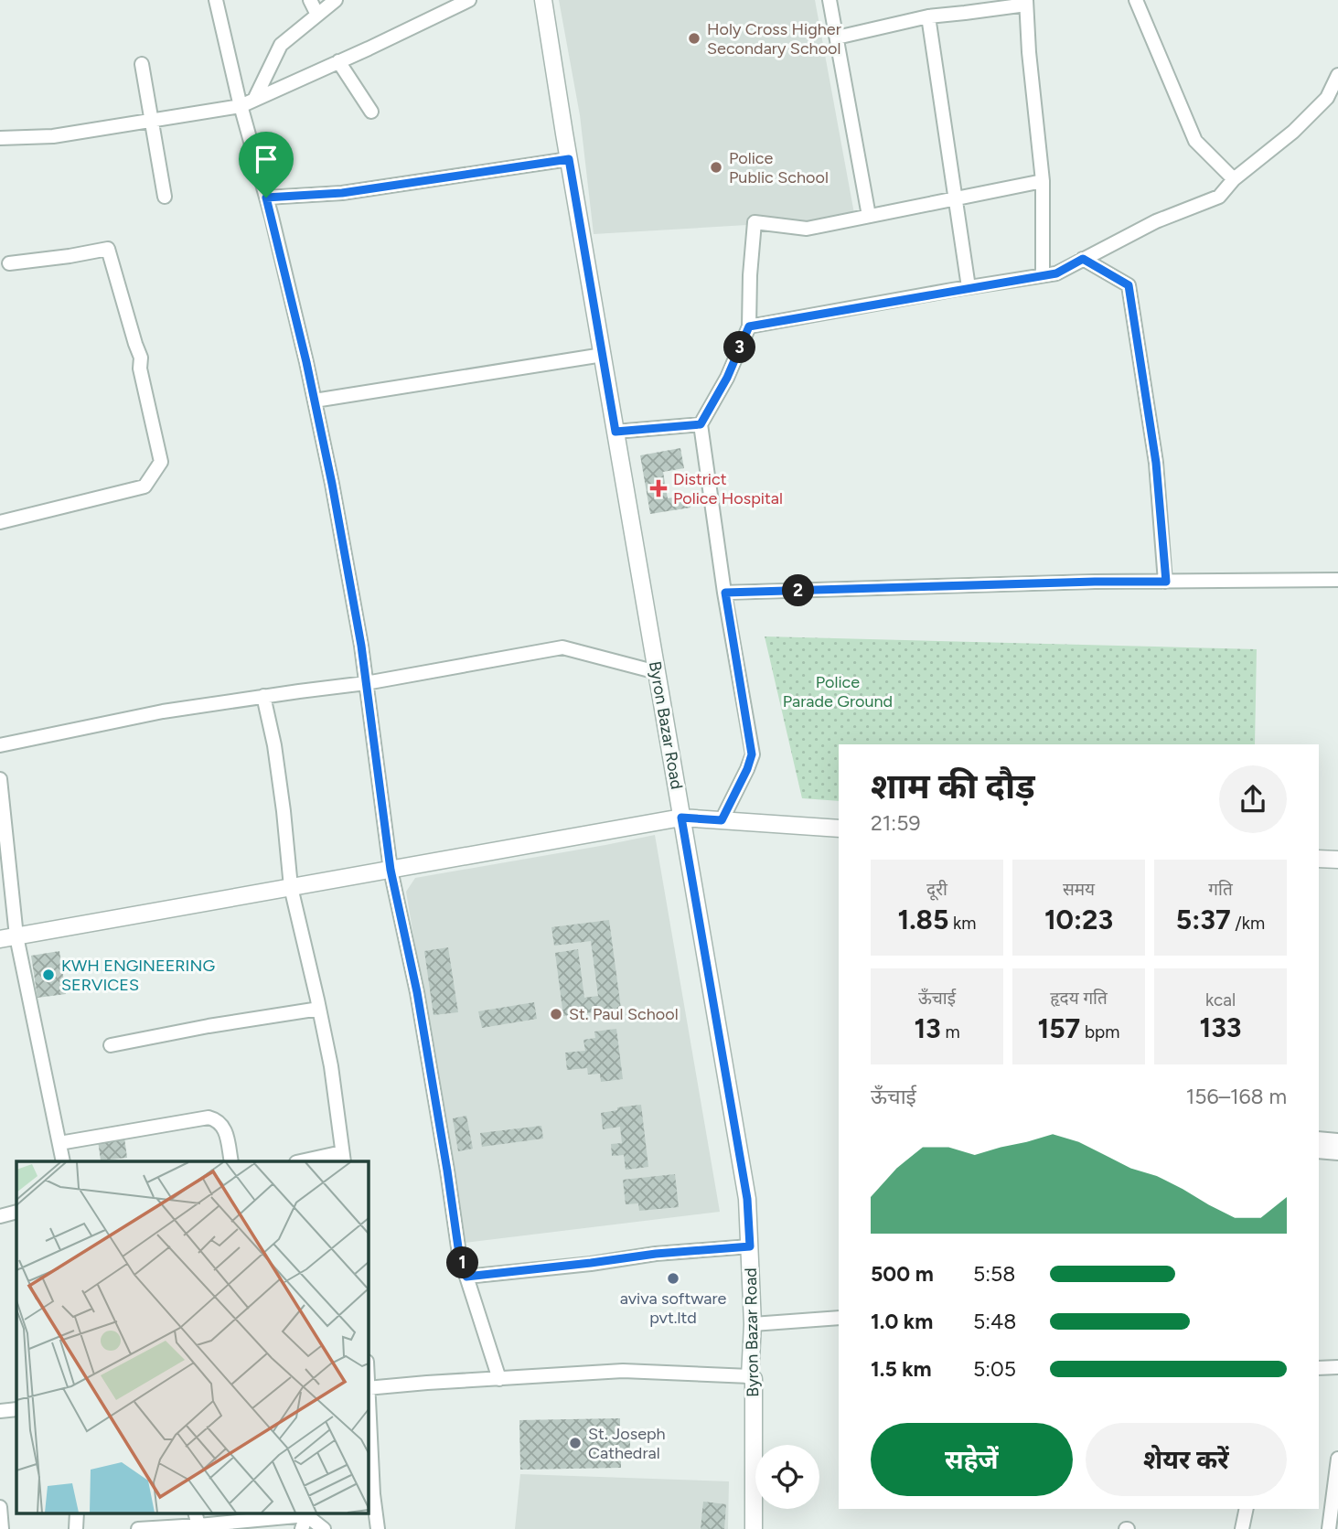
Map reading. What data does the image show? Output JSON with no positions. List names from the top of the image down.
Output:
{
  "streets": {
    "street": ["Byron Bazar Road"]
  },
  "parks": ["Police Parade Ground"],
  "places": {
    "other": [
      "Holy Cross Higher Secondary School",
      "Police Public School",
      "KWH ENGINEERING SERVICES",
      "St. Paul School",
      "aviva software pvt.ltd",
      "St. Joseph Cathedral"
    ],
    "health": ["District Police Hospital"]
  },
  "page": {
    "pins": ["3", "2", "1"],
    "heading": ["शाम की दौड़", "21:59"],
    "stats": [
      ["दूरी", "1.85 km"],
      ["समय", "10:23"],
      ["गति", "5:37 /km"],
      ["ऊँचाई", "13 m"],
      ["हृदय गति", "157 bpm"],
      ["kcal", "133"]
    ],
    "chart": ["ऊँचाई", "156–168 m"],
    "list": [
      {
        "name": "500 m",
        "note": "5:58"
      },
      {
        "name": "1.0 km",
        "note": "5:48"
      },
      {
        "name": "1.5 km",
        "note": "5:05"
      }
    ],
    "buttons": ["सहेजें", "शेयर करें"]
  }
}
